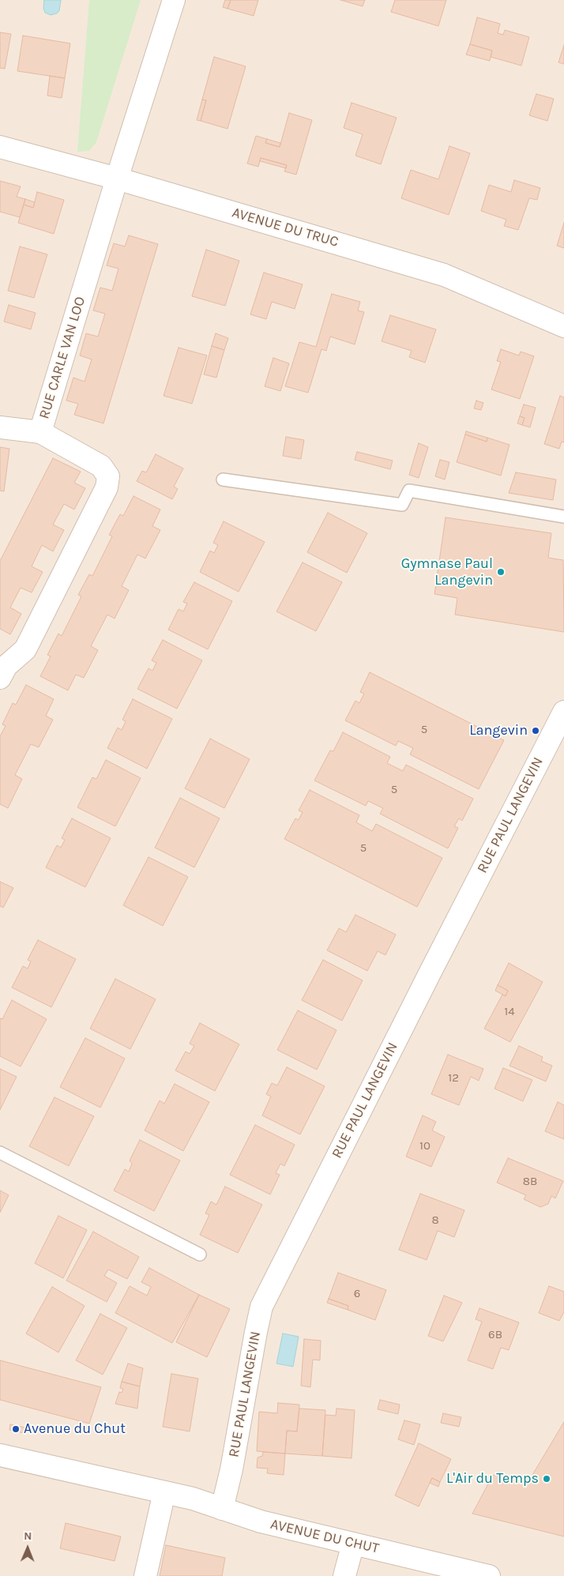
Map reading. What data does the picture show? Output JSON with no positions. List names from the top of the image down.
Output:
{
  "streets": {
    "street": [
      "AVENUE DU TRUC",
      "RUE CARLE VAN LOO",
      "RUE PAUL LANGEVIN",
      "AVENUE DU CHUT"
    ]
  },
  "crossings": [
    ["AVENUE DU TRUC", "RUE CARLE VAN LOO"],
    ["RUE PAUL LANGEVIN", "AVENUE DU CHUT"]
  ],
  "places": [
    "Gymnase Paul Langevin",
    "Langevin",
    "Avenue du Chut",
    "L'Air du Temps"
  ],
  "house_numbers": [
    "5",
    "5",
    "5",
    "14",
    "12",
    "10",
    "8B",
    "8",
    "6",
    "6B"
  ],
  "north": "top"
}
